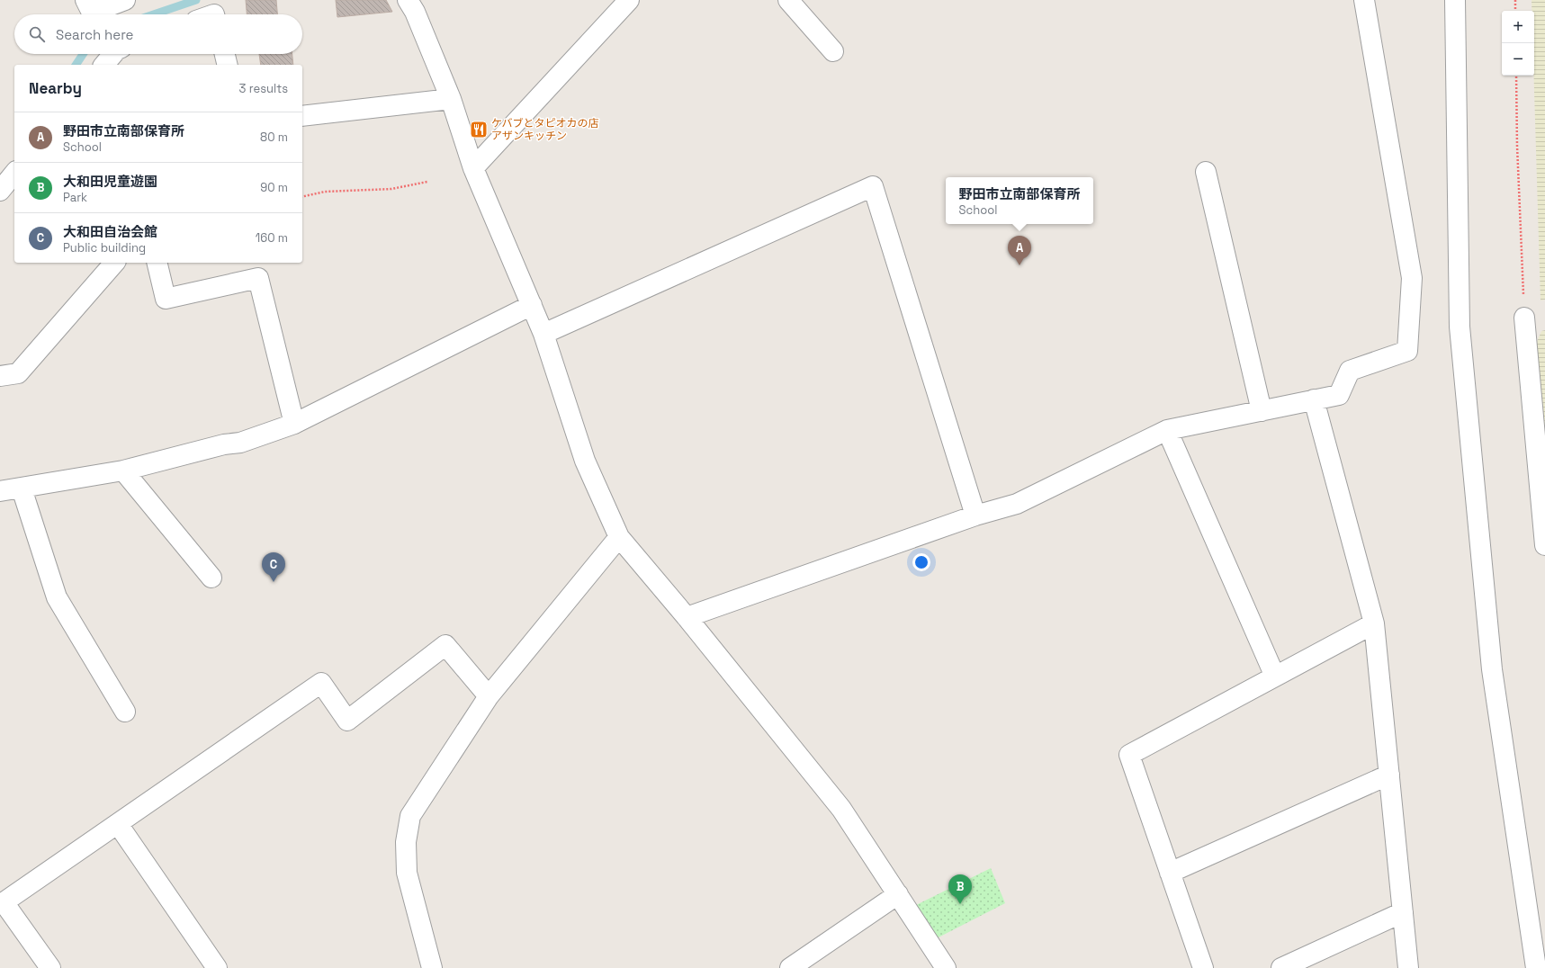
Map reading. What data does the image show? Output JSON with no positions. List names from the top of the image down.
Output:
{
  "places": {
    "restaurant": ["ケバブとタピオカの店 アザンキッチン"]
  },
  "page": {
    "map_buttons": ["+", "−"],
    "search": "Search here",
    "heading": ["Nearby", "3 results"],
    "list": [
      {
        "mark": "A",
        "name": "野田市立南部保育所",
        "note": "School",
        "value": "80 m"
      },
      {
        "mark": "B",
        "name": "大和田児童遊園",
        "note": "Park",
        "value": "90 m"
      },
      {
        "mark": "C",
        "name": "大和田自治会館",
        "note": "Public building",
        "value": "160 m"
      }
    ],
    "popup": ["野田市立南部保育所", "School"],
    "pins": ["A", "C", "B"]
  }
}
